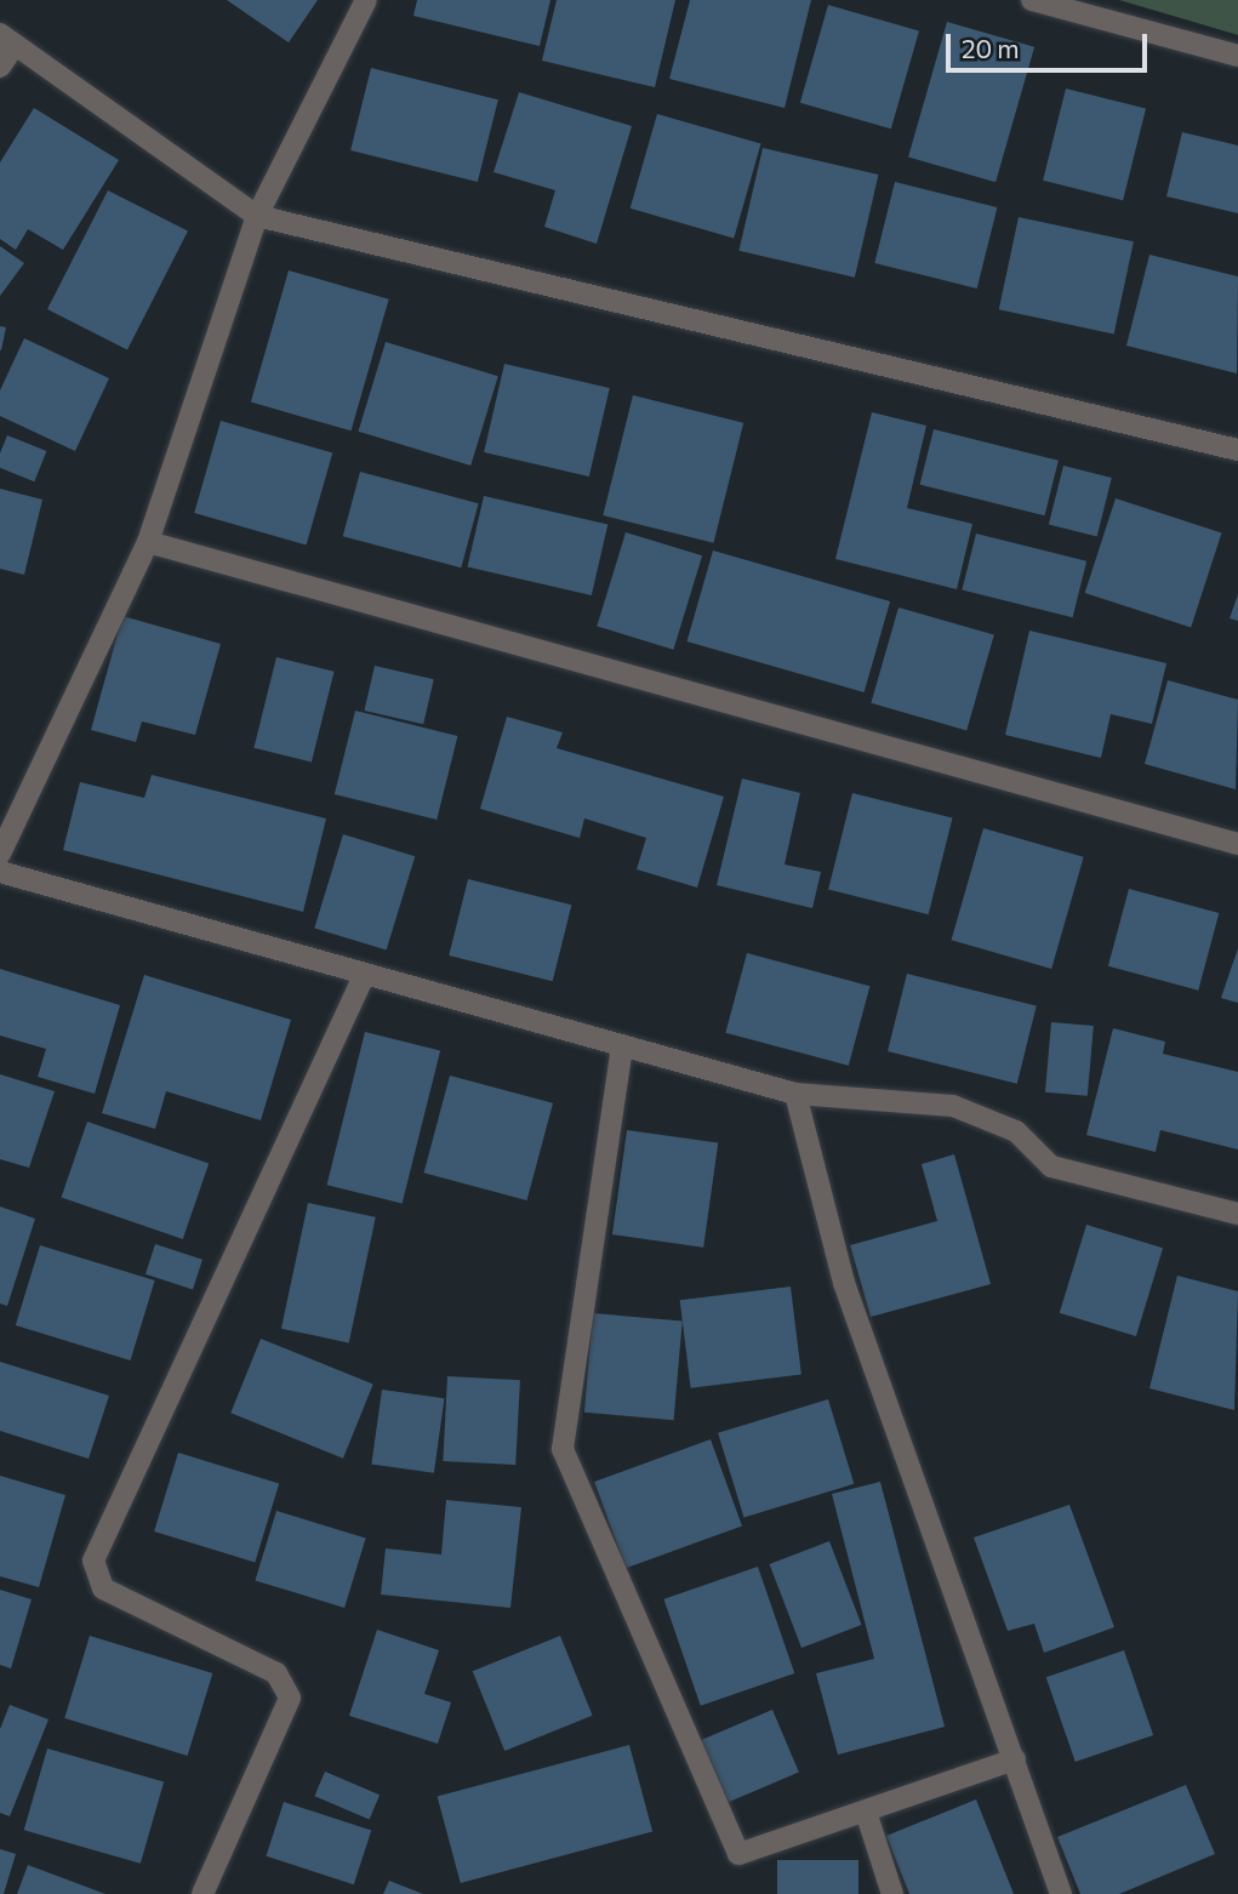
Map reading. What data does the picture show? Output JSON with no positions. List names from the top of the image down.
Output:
{
  "scale_bar": "20 m"
}
